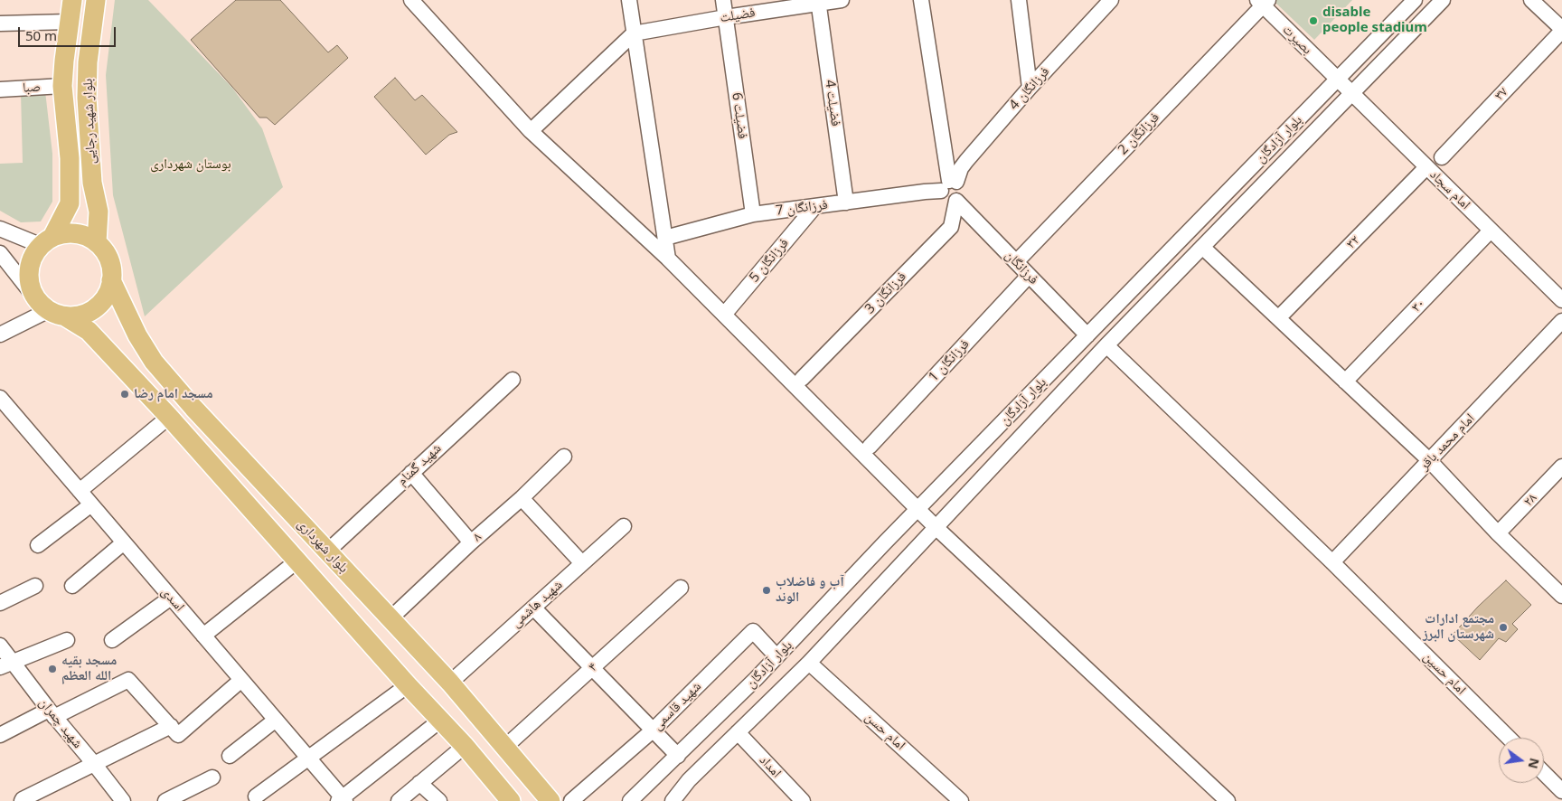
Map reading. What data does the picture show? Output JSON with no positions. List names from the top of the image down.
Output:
{
  "streets": {
    "main road": ["بلوار شهید رجایی", "بلوار شهرداری"],
    "street": [
      "فضیلت",
      "بصیرت",
      "صبا",
      "فرزانگان 4",
      "۳۷",
      "فضیلت 4",
      "فضیلت 6",
      "فرزانگان 2",
      "بلوار آزادگان",
      "امام سجاد",
      "فرزانگان 7",
      "۳۲",
      "فرزانگان 5",
      "فرزانگان",
      "فرزانگان 3",
      "۳۰",
      "فرزانگان 1",
      "امام محمد باقر",
      "شهید گمنام",
      "۲۸",
      "۸",
      "اسدی",
      "شهید هاشمی",
      "۴",
      "امام حسین",
      "شهید قاسمی",
      "شهید چمران",
      "امام حسن",
      "امداد"
    ]
  },
  "crossings": [
    ["فضیلت", "فضیلت 4"],
    ["فضیلت", "فضیلت 6"],
    ["بصیرت", "فرزانگان 2"],
    ["بصیرت", "بلوار آزادگان"],
    ["بصیرت", "امام سجاد"],
    ["صبا", "بلوار شهید رجایی"],
    ["فرزانگان 4", "فرزانگان 7"],
    ["فرزانگان 4", "فرزانگان"],
    ["فضیلت 4", "فرزانگان 7"],
    ["فضیلت 6", "فرزانگان 7"],
    ["بلوار شهید رجایی", "بلوار شهرداری"],
    ["فرزانگان 2", "فرزانگان"],
    ["بلوار آزادگان", "امام سجاد"],
    ["بلوار آزادگان", "فرزانگان"],
    ["بلوار آزادگان", "امام حسین"],
    ["بلوار آزادگان", "شهید قاسمی"],
    ["بلوار آزادگان", "امام حسن"],
    ["بلوار آزادگان", "امداد"],
    ["امام سجاد", "۳۲"],
    ["امام سجاد", "۳۰"],
    ["فرزانگان 7", "فرزانگان 5"],
    ["فرزانگان 7", "فرزانگان"],
    ["فرزانگان", "فرزانگان 3"],
    ["فرزانگان", "فرزانگان 1"],
    ["امام محمد باقر", "امام حسین"],
    ["شهید گمنام", "بلوار شهرداری"],
    ["۸", "بلوار شهرداری"],
    ["بلوار شهرداری", "شهید هاشمی"],
    ["بلوار شهرداری", "۴"]
  ],
  "parks": ["بوستان شهرداری"],
  "places": [
    "disable people stadium",
    "مسجد امام رضا",
    "آب و فاضلاب الوند",
    "مجتمع ادارات شهرستان البرز",
    "مسجد بقیه الله العظم"
  ],
  "scale_bar": "50 m",
  "north": "right"
}
